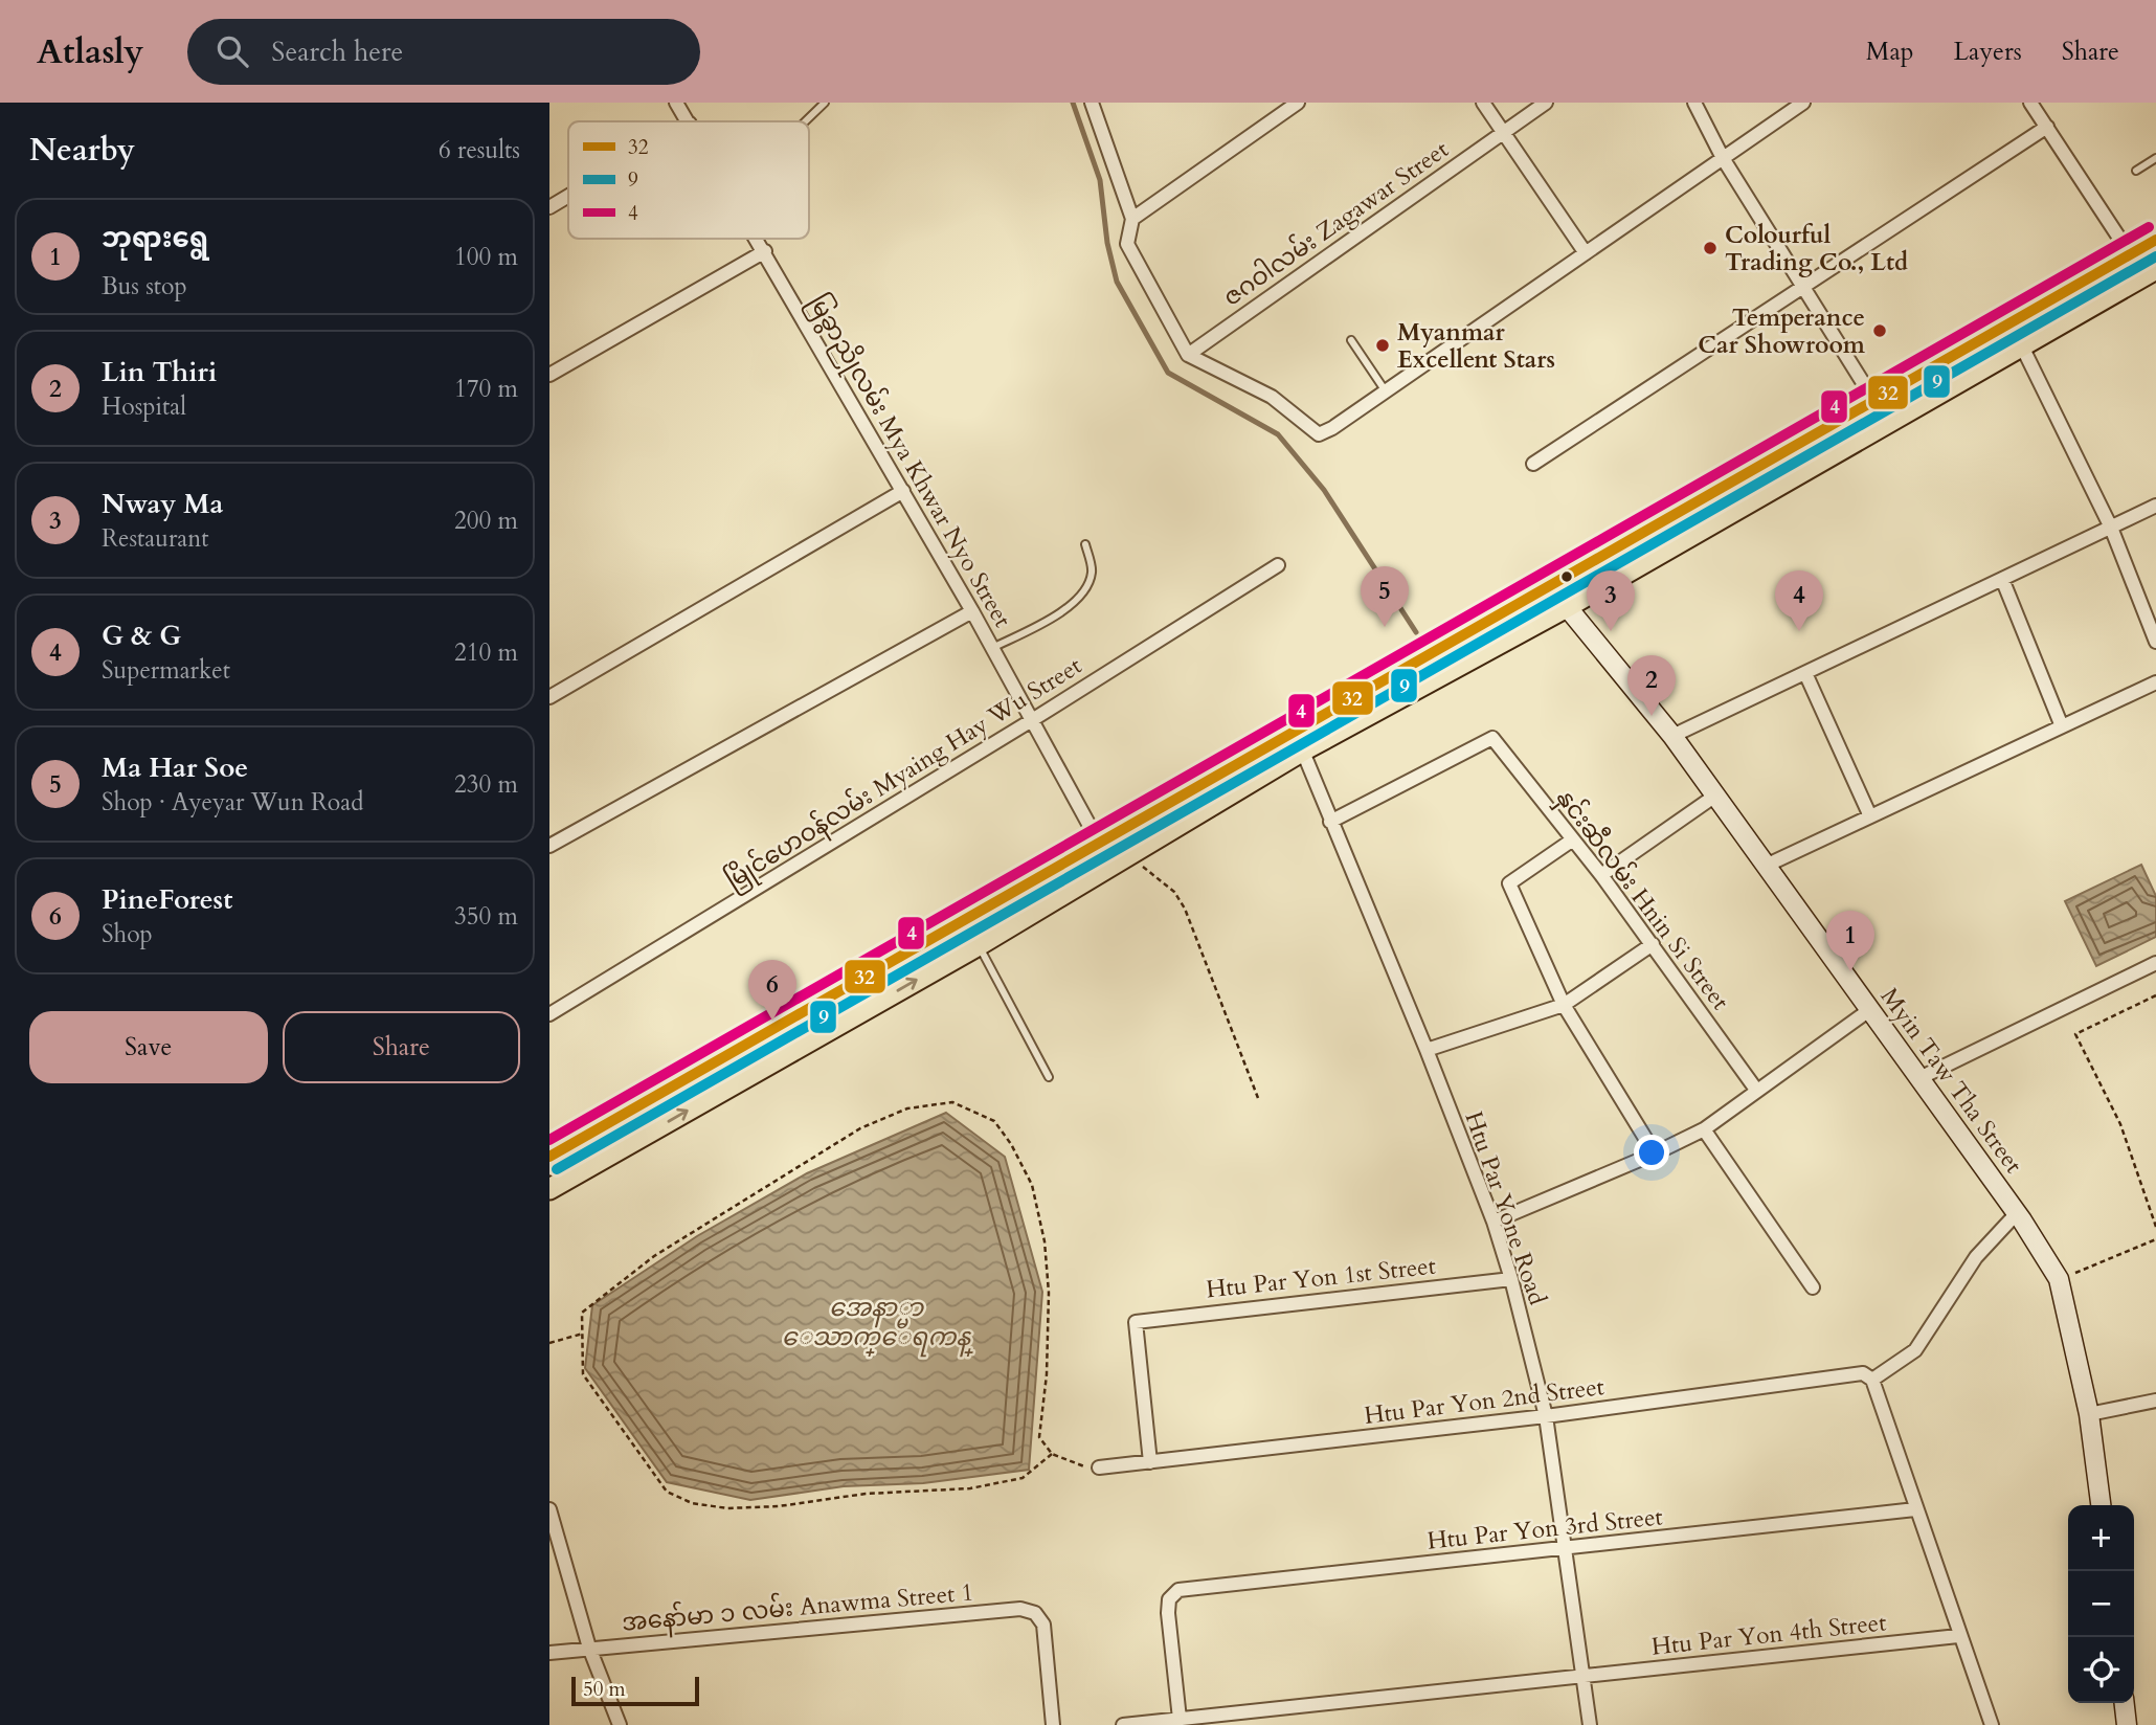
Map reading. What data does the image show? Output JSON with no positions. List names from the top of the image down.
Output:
{
  "streets": {
    "main road": ["Myin Taw Tha Street"],
    "street": [
      "ဇဂဝါလမ်း Zagawar Street",
      "မြခွာညိုလမ်း Mya Khwar Nyo Street",
      "မြိုင်ဟေဝန်လမ်း Myaing Hay Wu Street",
      "နှင်းဆီလမ်း Hnin Si Street",
      "Htu Par Yone Road",
      "Htu Par Yon 1st Street",
      "Htu Par Yon 2nd Street",
      "Htu Par Yon 3rd Street",
      "အနော်မာ ၁ လမ်း Anawma Street 1",
      "Htu Par Yon 4th Street"
    ]
  },
  "crossings": [
    ["မြခွာညိုလမ်း Mya Khwar Nyo Street", "မြိုင်ဟေဝန်လမ်း Myaing Hay Wu Street"],
    ["နှင်းဆီလမ်း Hnin Si Street", "Htu Par Yone Road"],
    ["Htu Par Yone Road", "Htu Par Yon 1st Street"],
    ["Htu Par Yone Road", "Htu Par Yon 2nd Street"],
    ["Htu Par Yone Road", "Htu Par Yon 3rd Street"],
    ["Htu Par Yone Road", "Htu Par Yon 4th Street"],
    ["Htu Par Yon 1st Street", "Htu Par Yon 2nd Street"],
    ["Htu Par Yon 3rd Street", "Htu Par Yon 4th Street"]
  ],
  "water": ["အေနာ္မာ ေသာက္ေရကန္"],
  "places": ["Colourful Trading Co., Ltd", "Temperance Car Showroom", "Myanmar Excellent Stars"],
  "lines": ["transit line 4", "transit line 32", "transit line 9"],
  "legend": ["32", "9", "4"],
  "scale_bar": "50 m",
  "page": {
    "header": "Atlasly",
    "search": "Search here",
    "nav": ["Map", "Layers", "Share"],
    "heading": ["Nearby", "6 results"],
    "list": [
      {
        "mark": "1",
        "name": "ဘုရားရွေ",
        "note": "Bus stop",
        "value": "100 m"
      },
      {
        "mark": "2",
        "name": "Lin Thiri",
        "note": "Hospital",
        "value": "170 m"
      },
      {
        "mark": "3",
        "name": "Nway Ma",
        "note": "Restaurant",
        "value": "200 m"
      },
      {
        "mark": "4",
        "name": "G & G",
        "note": "Supermarket",
        "value": "210 m"
      },
      {
        "mark": "5",
        "name": "Ma Har Soe",
        "note": "Shop · Ayeyar Wun Road",
        "value": "230 m"
      },
      {
        "mark": "6",
        "name": "PineForest",
        "note": "Shop",
        "value": "350 m"
      }
    ],
    "pins": [
      "5",
      "3",
      "4",
      "2",
      "1",
      "6"
    ],
    "buttons": ["Save", "Share"],
    "map_buttons": ["+", "−"],
    "scale": "50 m"
  }
}
